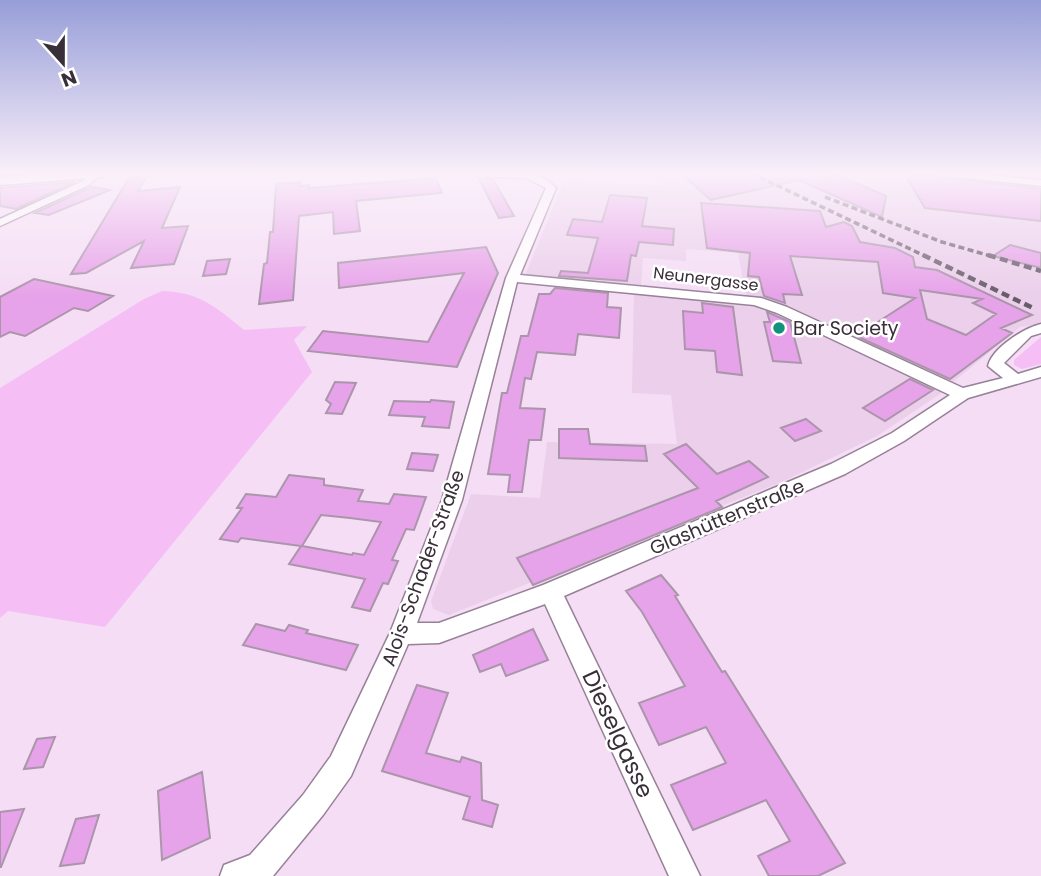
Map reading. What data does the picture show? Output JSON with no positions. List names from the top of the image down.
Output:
{
  "streets": {
    "street": [
      "Neunergasse",
      "Glashüttenstraße",
      "Alois-Schader-Straße",
      "Dieselgasse"
    ]
  },
  "crossings": [
    ["Neunergasse", "Glashüttenstraße"],
    ["Neunergasse", "Alois-Schader-Straße"],
    ["Glashüttenstraße", "Alois-Schader-Straße"],
    ["Glashüttenstraße", "Dieselgasse"]
  ],
  "places": ["Bar Society"],
  "north": "bottom"
}
